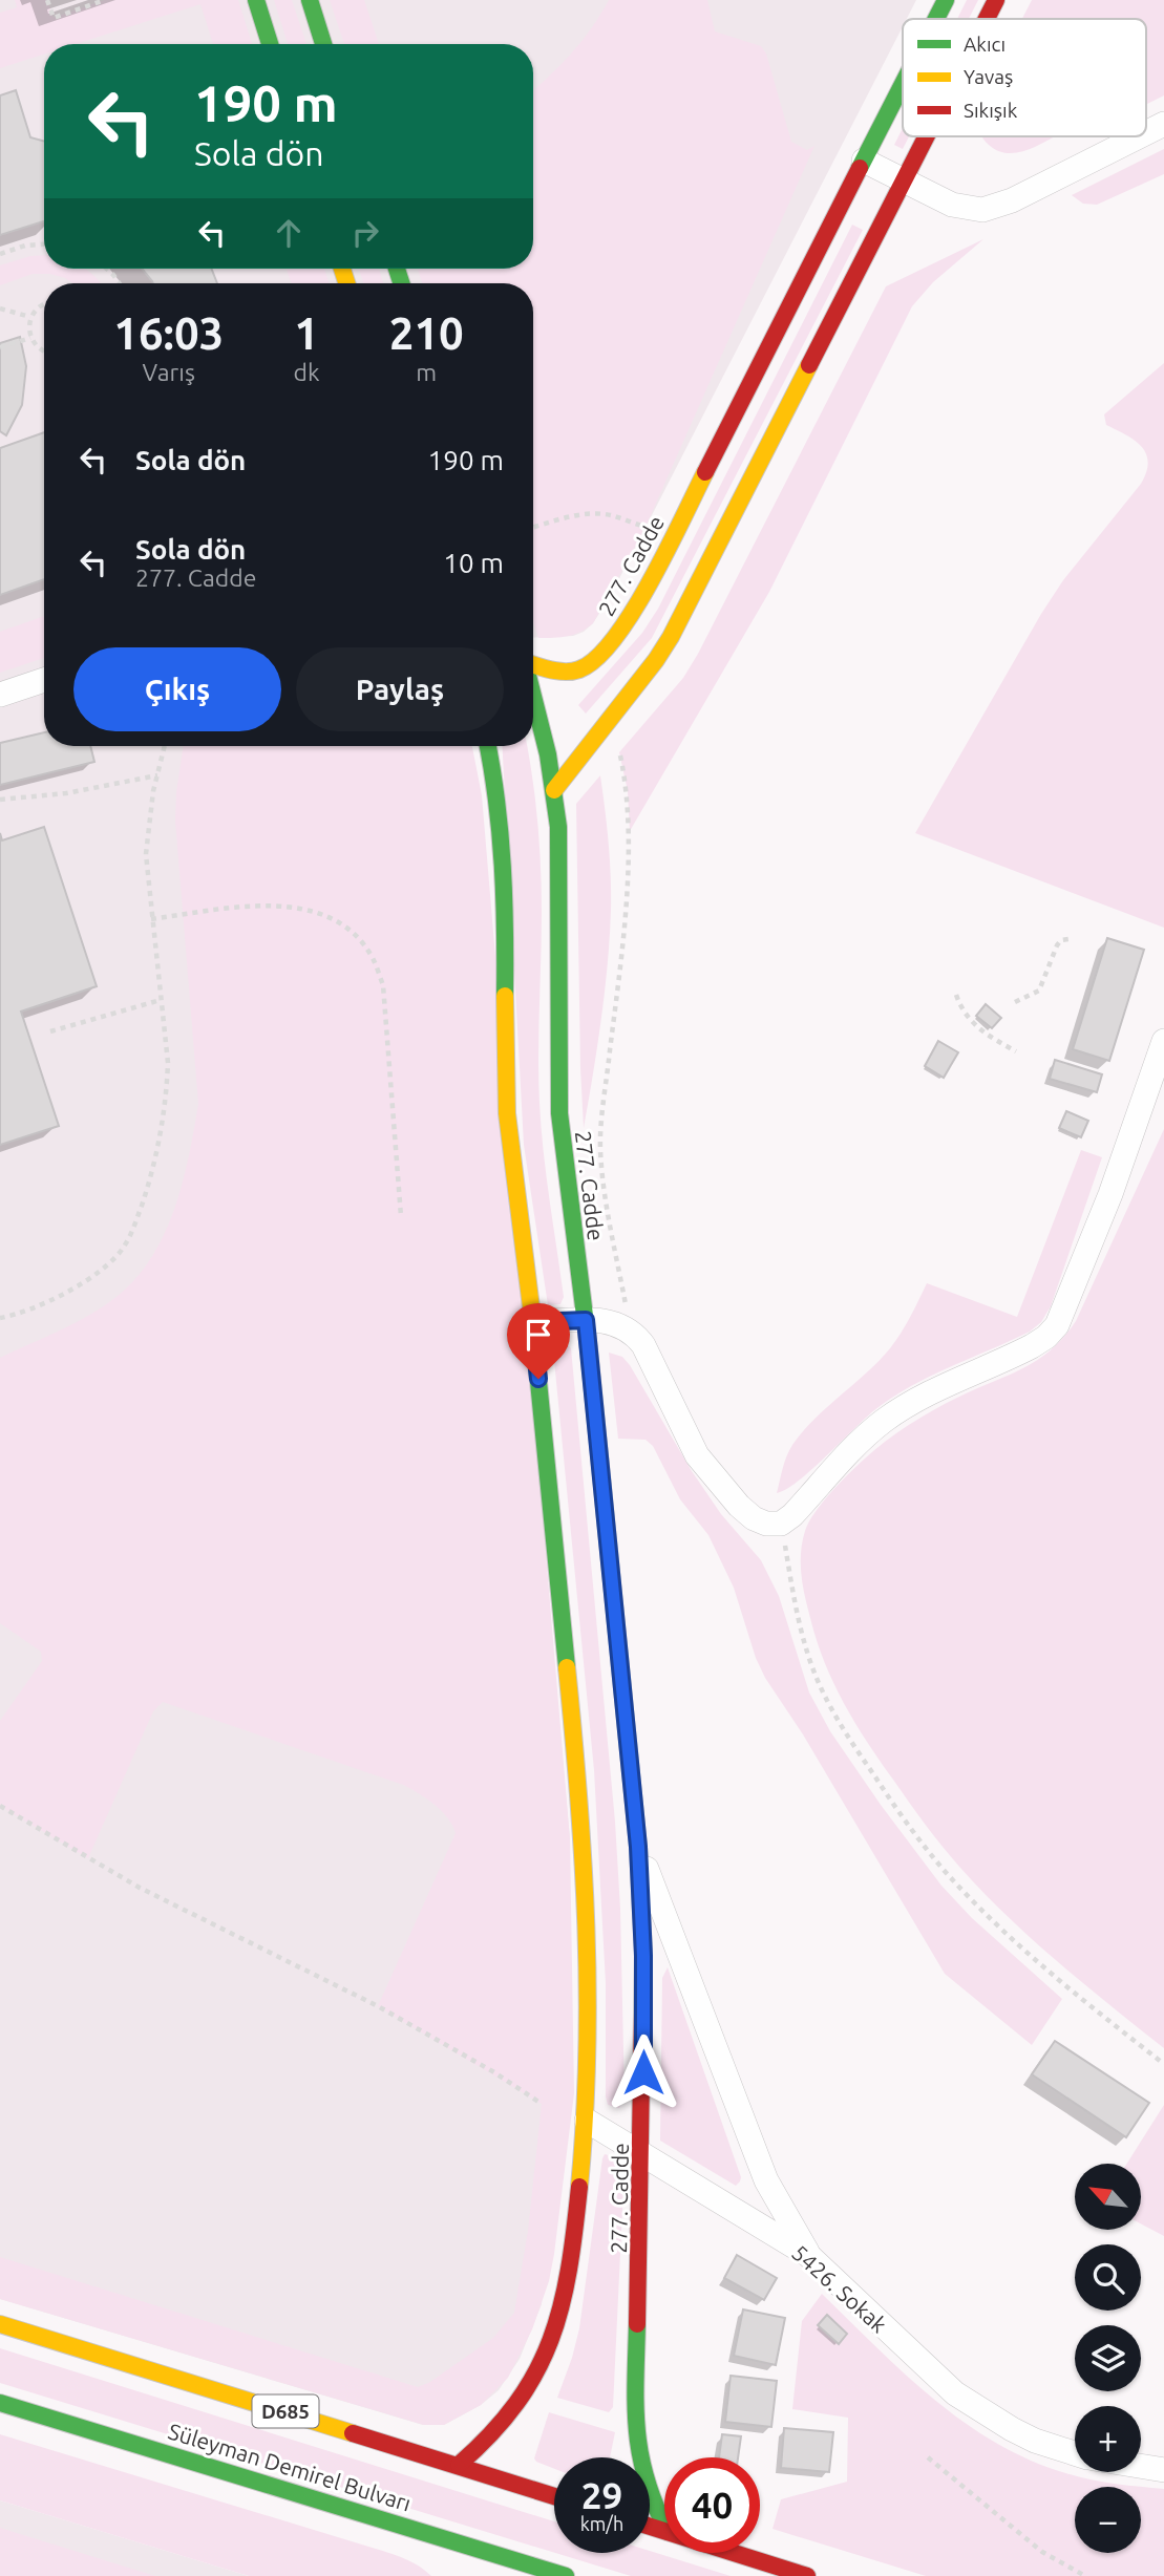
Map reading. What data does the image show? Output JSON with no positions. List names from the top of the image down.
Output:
{
  "streets": {
    "main road": ["277. Cadde", "D685", "Süleyman Demirel Bulvarı"],
    "street": ["5426. Sokak"]
  },
  "crossings": [
    ["277. Cadde", "5426. Sokak"],
    ["277. Cadde", "D685"]
  ],
  "legend": ["Akıcı", "Yavaş", "Sıkışık"],
  "north": "top left",
  "page": {
    "turn": ["190 m", "Sola dön"],
    "eta": [
      "16:03",
      "Varış",
      "1",
      "dk",
      "210",
      "m"
    ],
    "list": [
      {
        "name": "Sola dön",
        "value": "190 m"
      },
      {
        "name": "Sola dön",
        "note": "277. Cadde",
        "value": "10 m"
      }
    ],
    "buttons": ["Çıkış", "Paylaş"],
    "map_buttons": ["+", "−"],
    "speed": "29 km/h",
    "limit": "40"
  }
}
